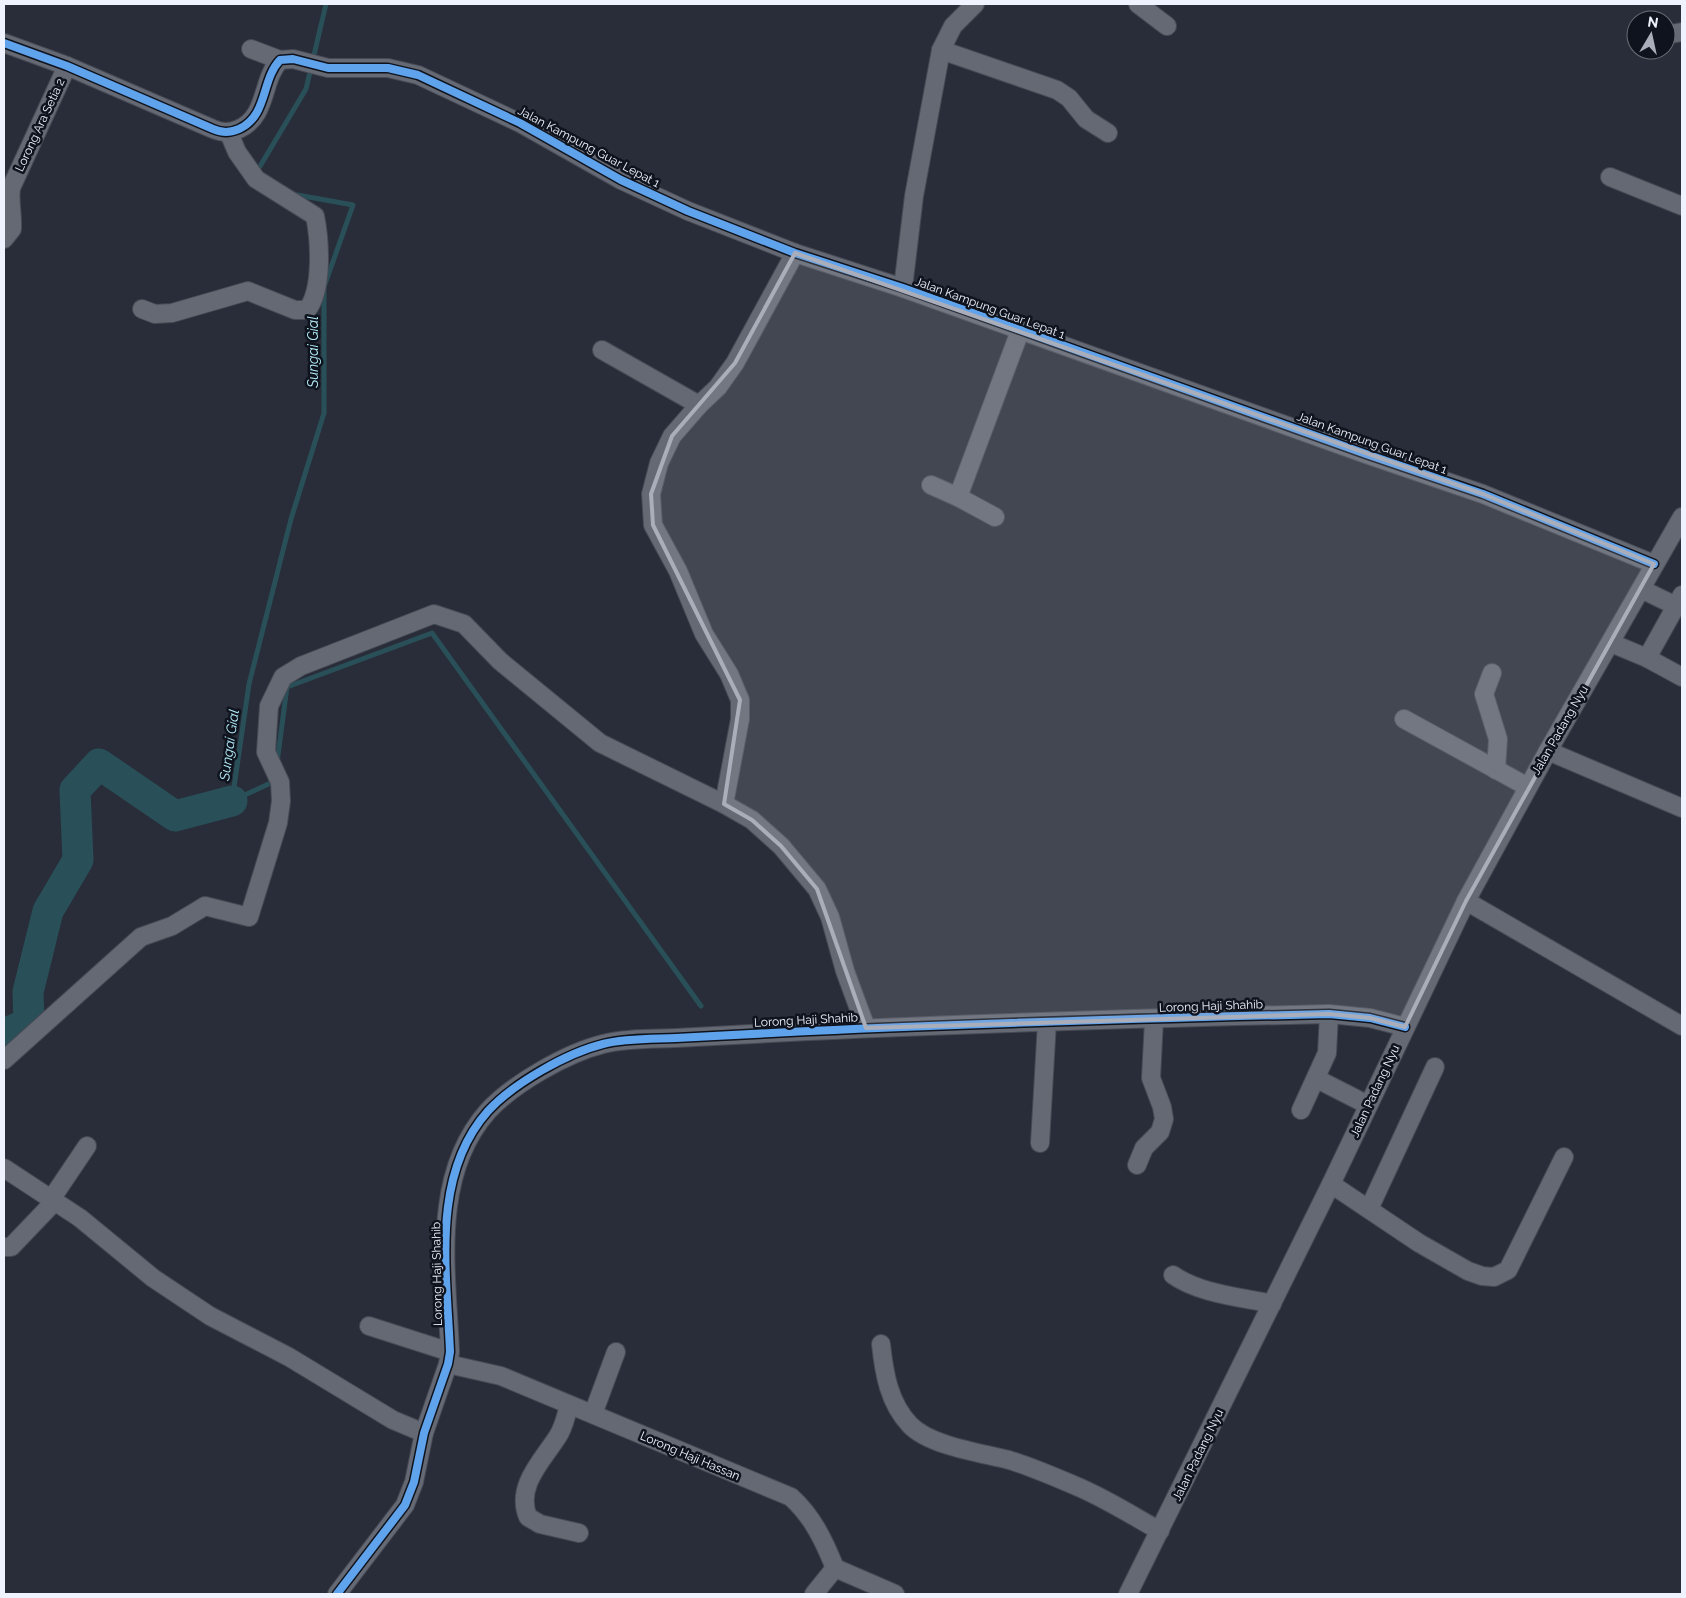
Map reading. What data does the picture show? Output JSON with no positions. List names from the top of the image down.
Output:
{
  "streets": {
    "street": [
      "Lorong Ara Setia 2",
      "Jalan Kampung Guar Lepat 1",
      "Jalan Padang Nyu",
      "Lorong Haji Shahib",
      "Lorong Haji Hassan"
    ]
  },
  "crossings": [
    ["Jalan Kampung Guar Lepat 1", "Jalan Padang Nyu"],
    ["Jalan Padang Nyu", "Lorong Haji Shahib"],
    ["Lorong Haji Shahib", "Lorong Haji Hassan"]
  ],
  "water": ["Sungai Gial"],
  "north": "top"
}
